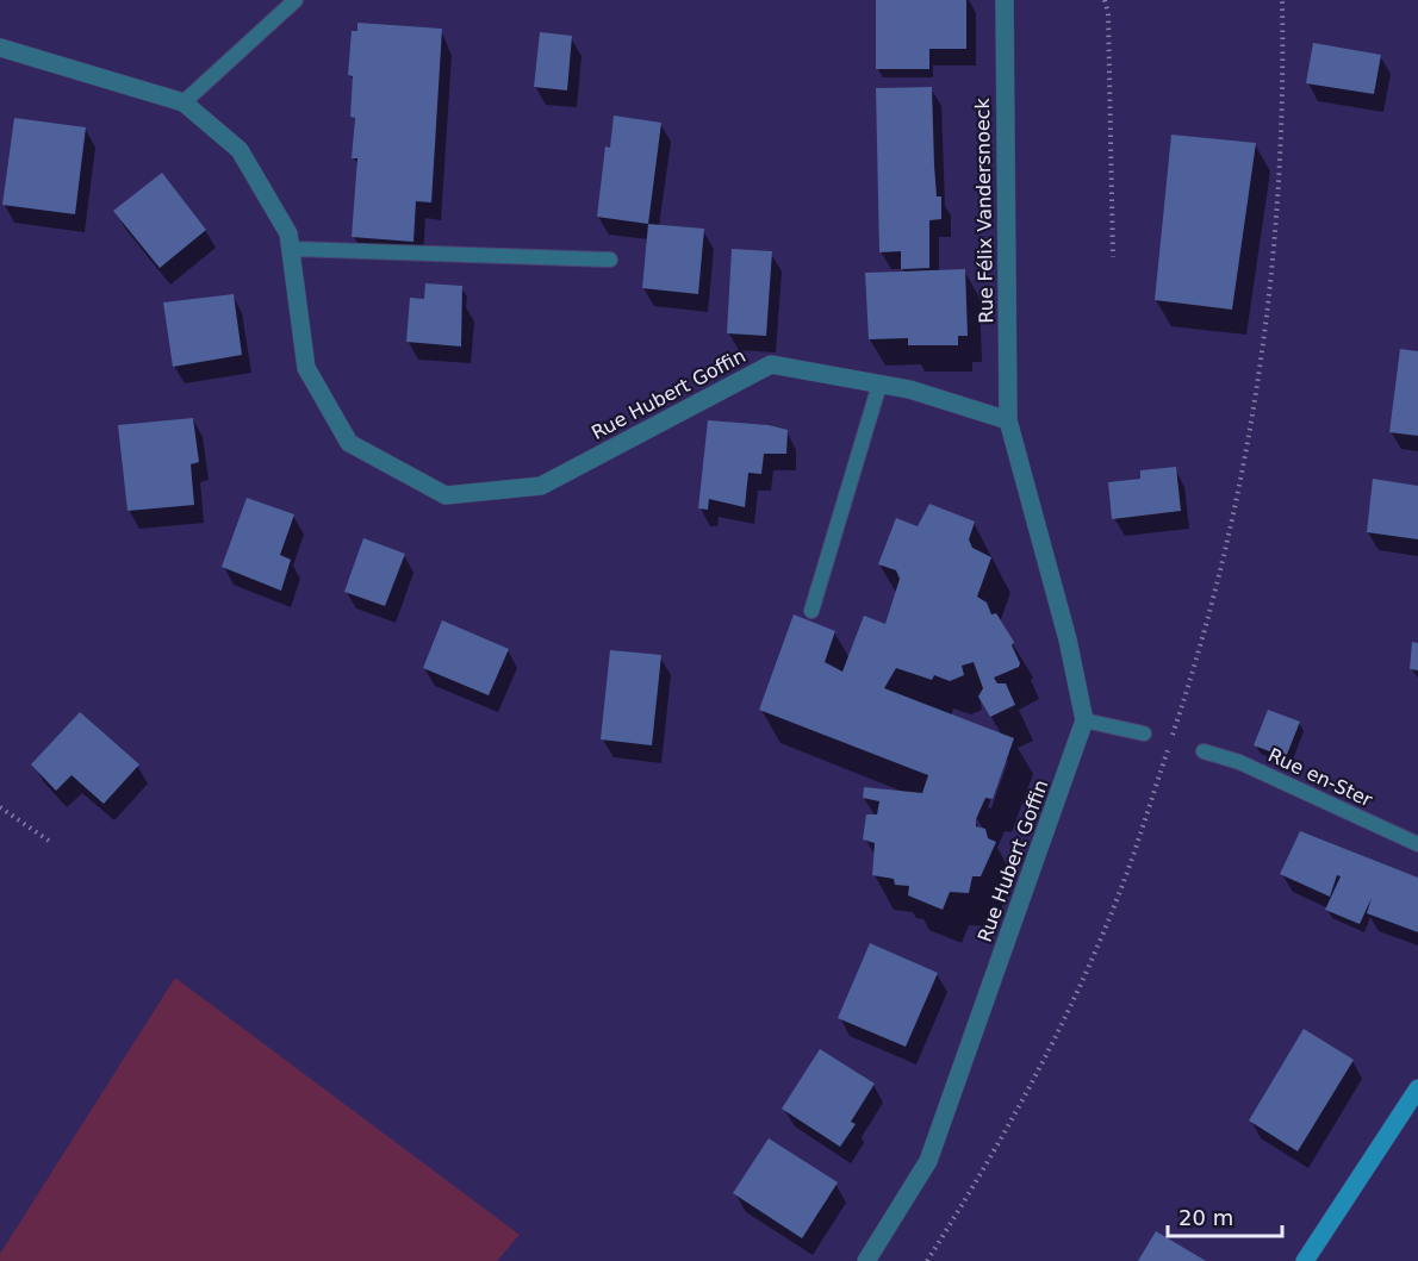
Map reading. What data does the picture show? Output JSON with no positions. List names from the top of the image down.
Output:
{
  "streets": {
    "street": ["Rue Félix Vandersnoeck", "Rue Hubert Goffin"],
    "lane": ["Rue en-Ster"]
  },
  "crossings": [
    ["Rue Félix Vandersnoeck", "Rue Hubert Goffin"]
  ],
  "scale_bar": "20 m"
}
